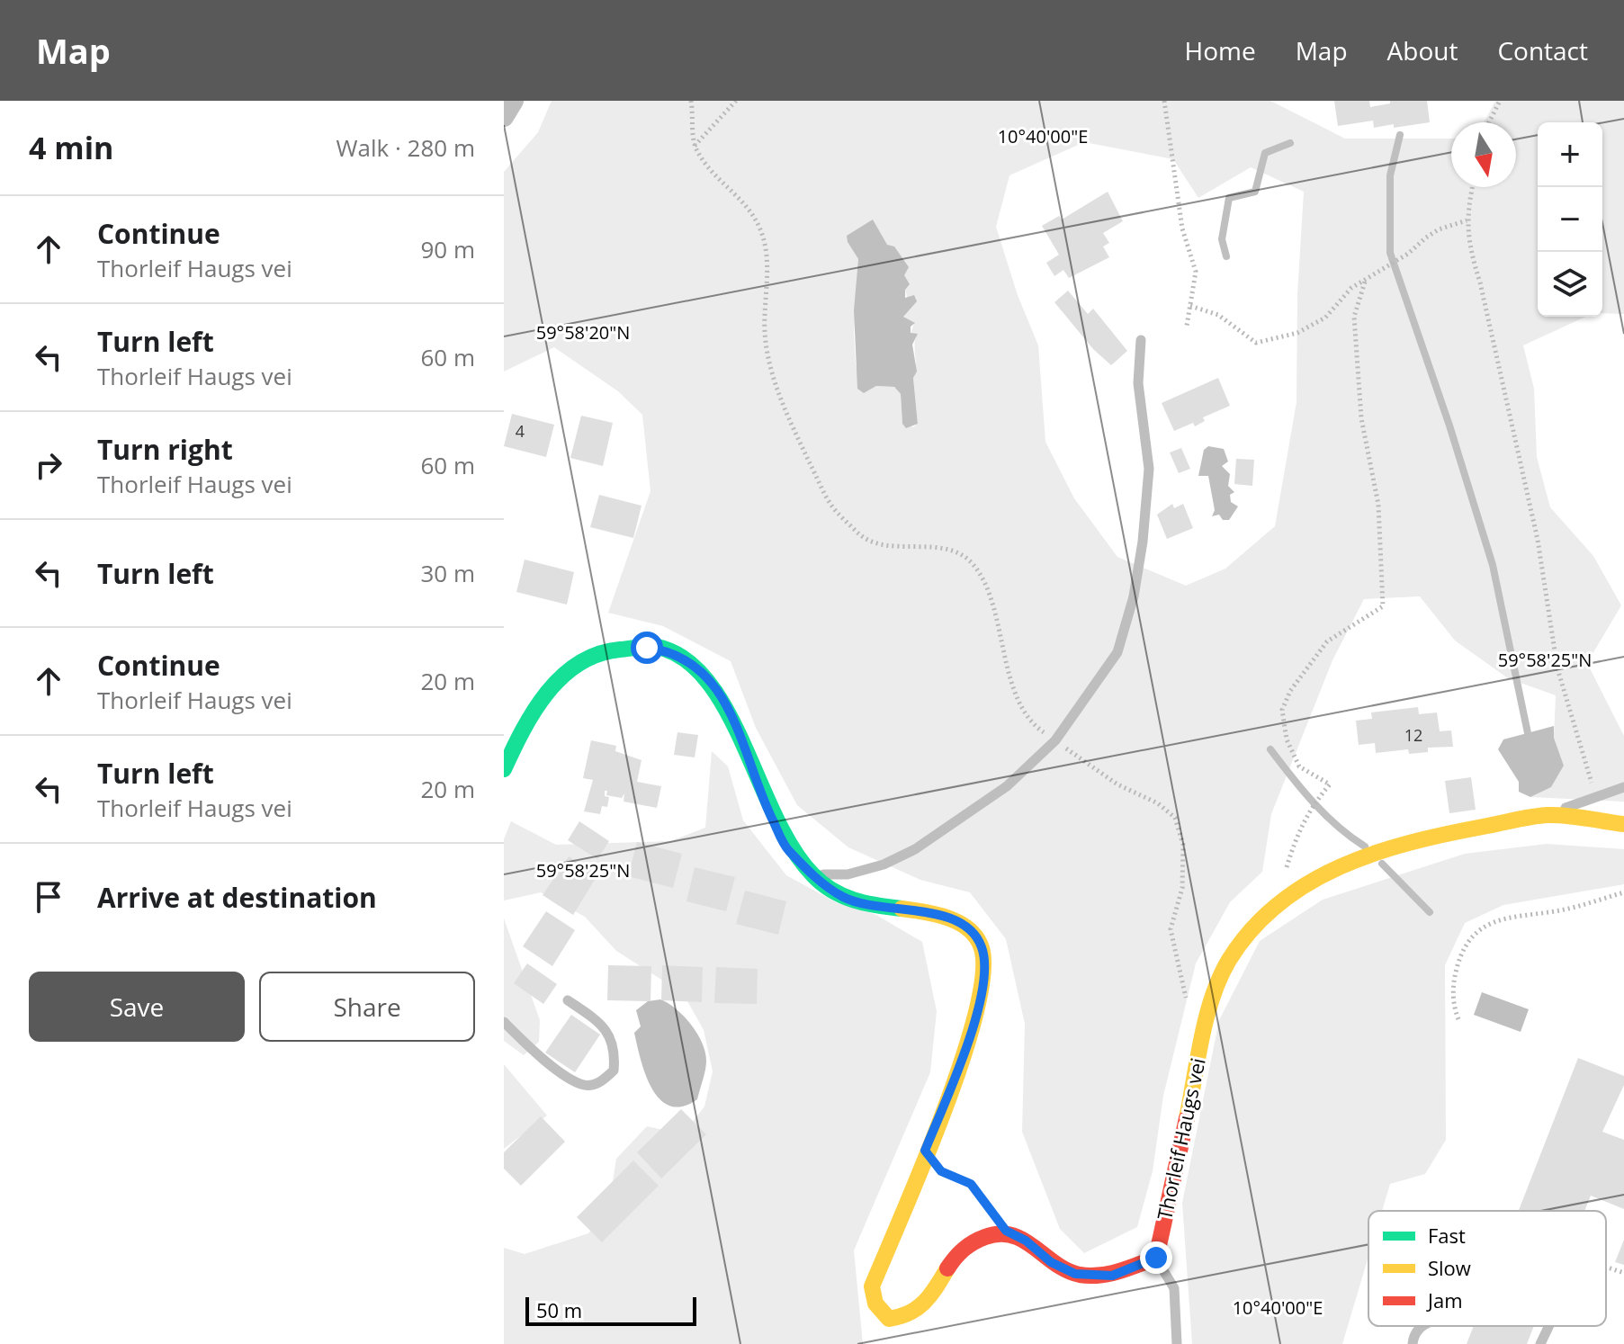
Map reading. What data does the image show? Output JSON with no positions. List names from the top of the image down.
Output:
{
  "streets": {
    "street": ["Thorleif Haugs vei"]
  },
  "house_numbers": ["4", "12"],
  "legend": ["Fast", "Slow", "Jam"],
  "scale_bar": "50 m",
  "north": "bottom",
  "page": {
    "header": "Map",
    "nav": [
      "Home",
      "Map",
      "About",
      "Contact"
    ],
    "heading": ["4 min", "Walk · 280 m"],
    "map_buttons": ["+", "−"],
    "list": [
      ["Continue", "Thorleif Haugs vei", "90 m"],
      ["Turn left", "Thorleif Haugs vei", "60 m"],
      ["Turn right", "Thorleif Haugs vei", "60 m"],
      ["Turn left", "30 m"],
      ["Continue", "Thorleif Haugs vei", "20 m"],
      ["Turn left", "Thorleif Haugs vei", "20 m"],
      "Arrive at destination"
    ],
    "buttons": ["Save", "Share"],
    "scale": "50 m"
  },
  "coordinates": ["10°40'00\"E", "59°58'20\"N", "59°58'25\"N"]
}
